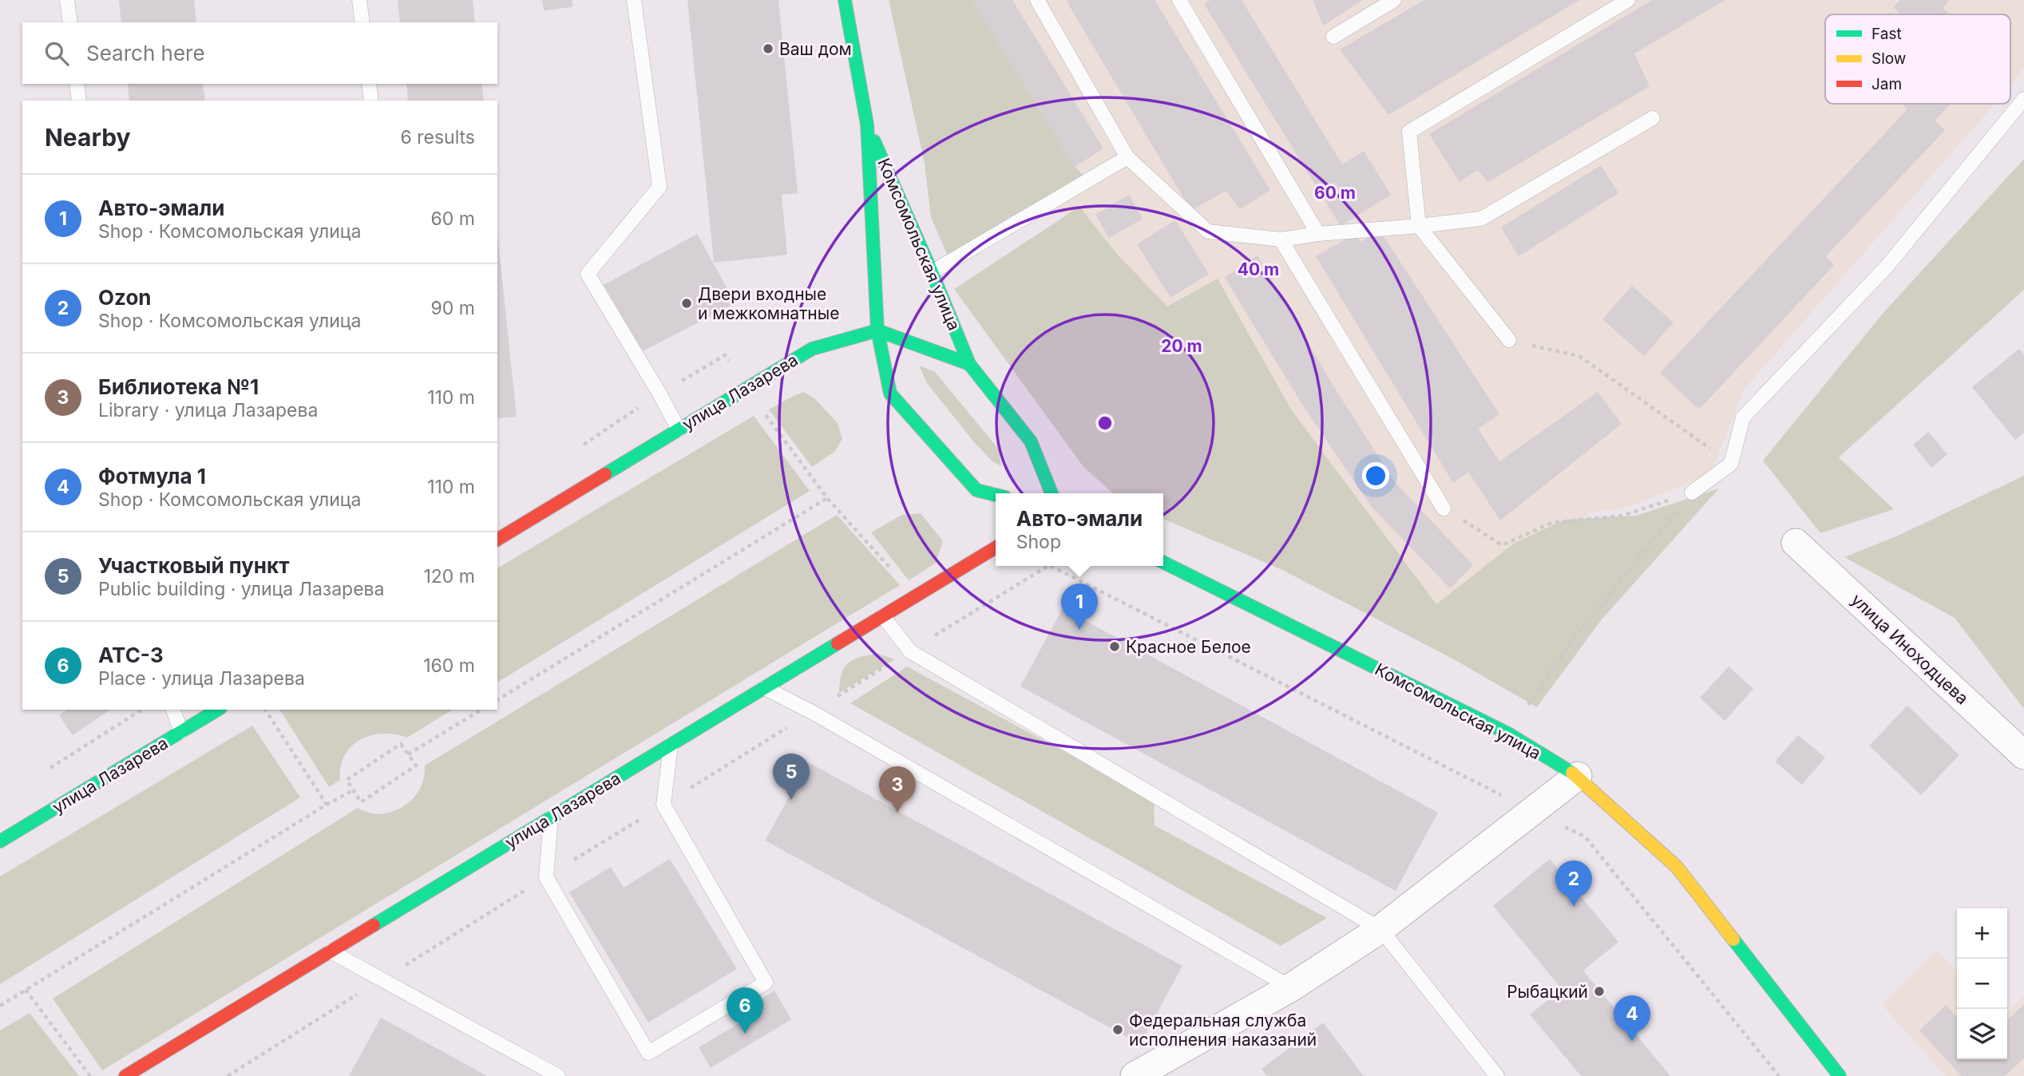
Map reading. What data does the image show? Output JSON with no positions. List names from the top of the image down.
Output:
{
  "streets": {
    "main road": ["Комсомольская улица", "улица Лазарева"],
    "street": ["улица Иноходцева"]
  },
  "crossings": [
    ["Комсомольская улица", "улица Лазарева"]
  ],
  "places": [
    "Ваш дом",
    "Двери входные и межкомнатные",
    "Красное Белое",
    "Рыбацкий",
    "Федеральная служба исполнения наказаний"
  ],
  "legend": ["Fast", "Slow", "Jam"],
  "page": {
    "search": "Search here",
    "heading": ["Nearby", "6 results"],
    "list": [
      {
        "mark": "1",
        "name": "Авто-эмали",
        "note": "Shop · Комсомольская улица",
        "value": "60 m"
      },
      {
        "mark": "2",
        "name": "Ozon",
        "note": "Shop · Комсомольская улица",
        "value": "90 m"
      },
      {
        "mark": "3",
        "name": "Библиотека №1",
        "note": "Library · улица Лазарева",
        "value": "110 m"
      },
      {
        "mark": "4",
        "name": "Фотмула 1",
        "note": "Shop · Комсомольская улица",
        "value": "110 m"
      },
      {
        "mark": "5",
        "name": "Участковый пункт",
        "note": "Public building · улица Лазарева",
        "value": "120 m"
      },
      {
        "mark": "6",
        "name": "АТС-3",
        "note": "Place · улица Лазарева",
        "value": "160 m"
      }
    ],
    "popup": ["Авто-эмали", "Shop"],
    "pins": [
      "1",
      "5",
      "3",
      "2",
      "6",
      "4"
    ],
    "map_buttons": ["+", "−"]
  },
  "rings": ["60 m", "40 m", "20 m"]
}
